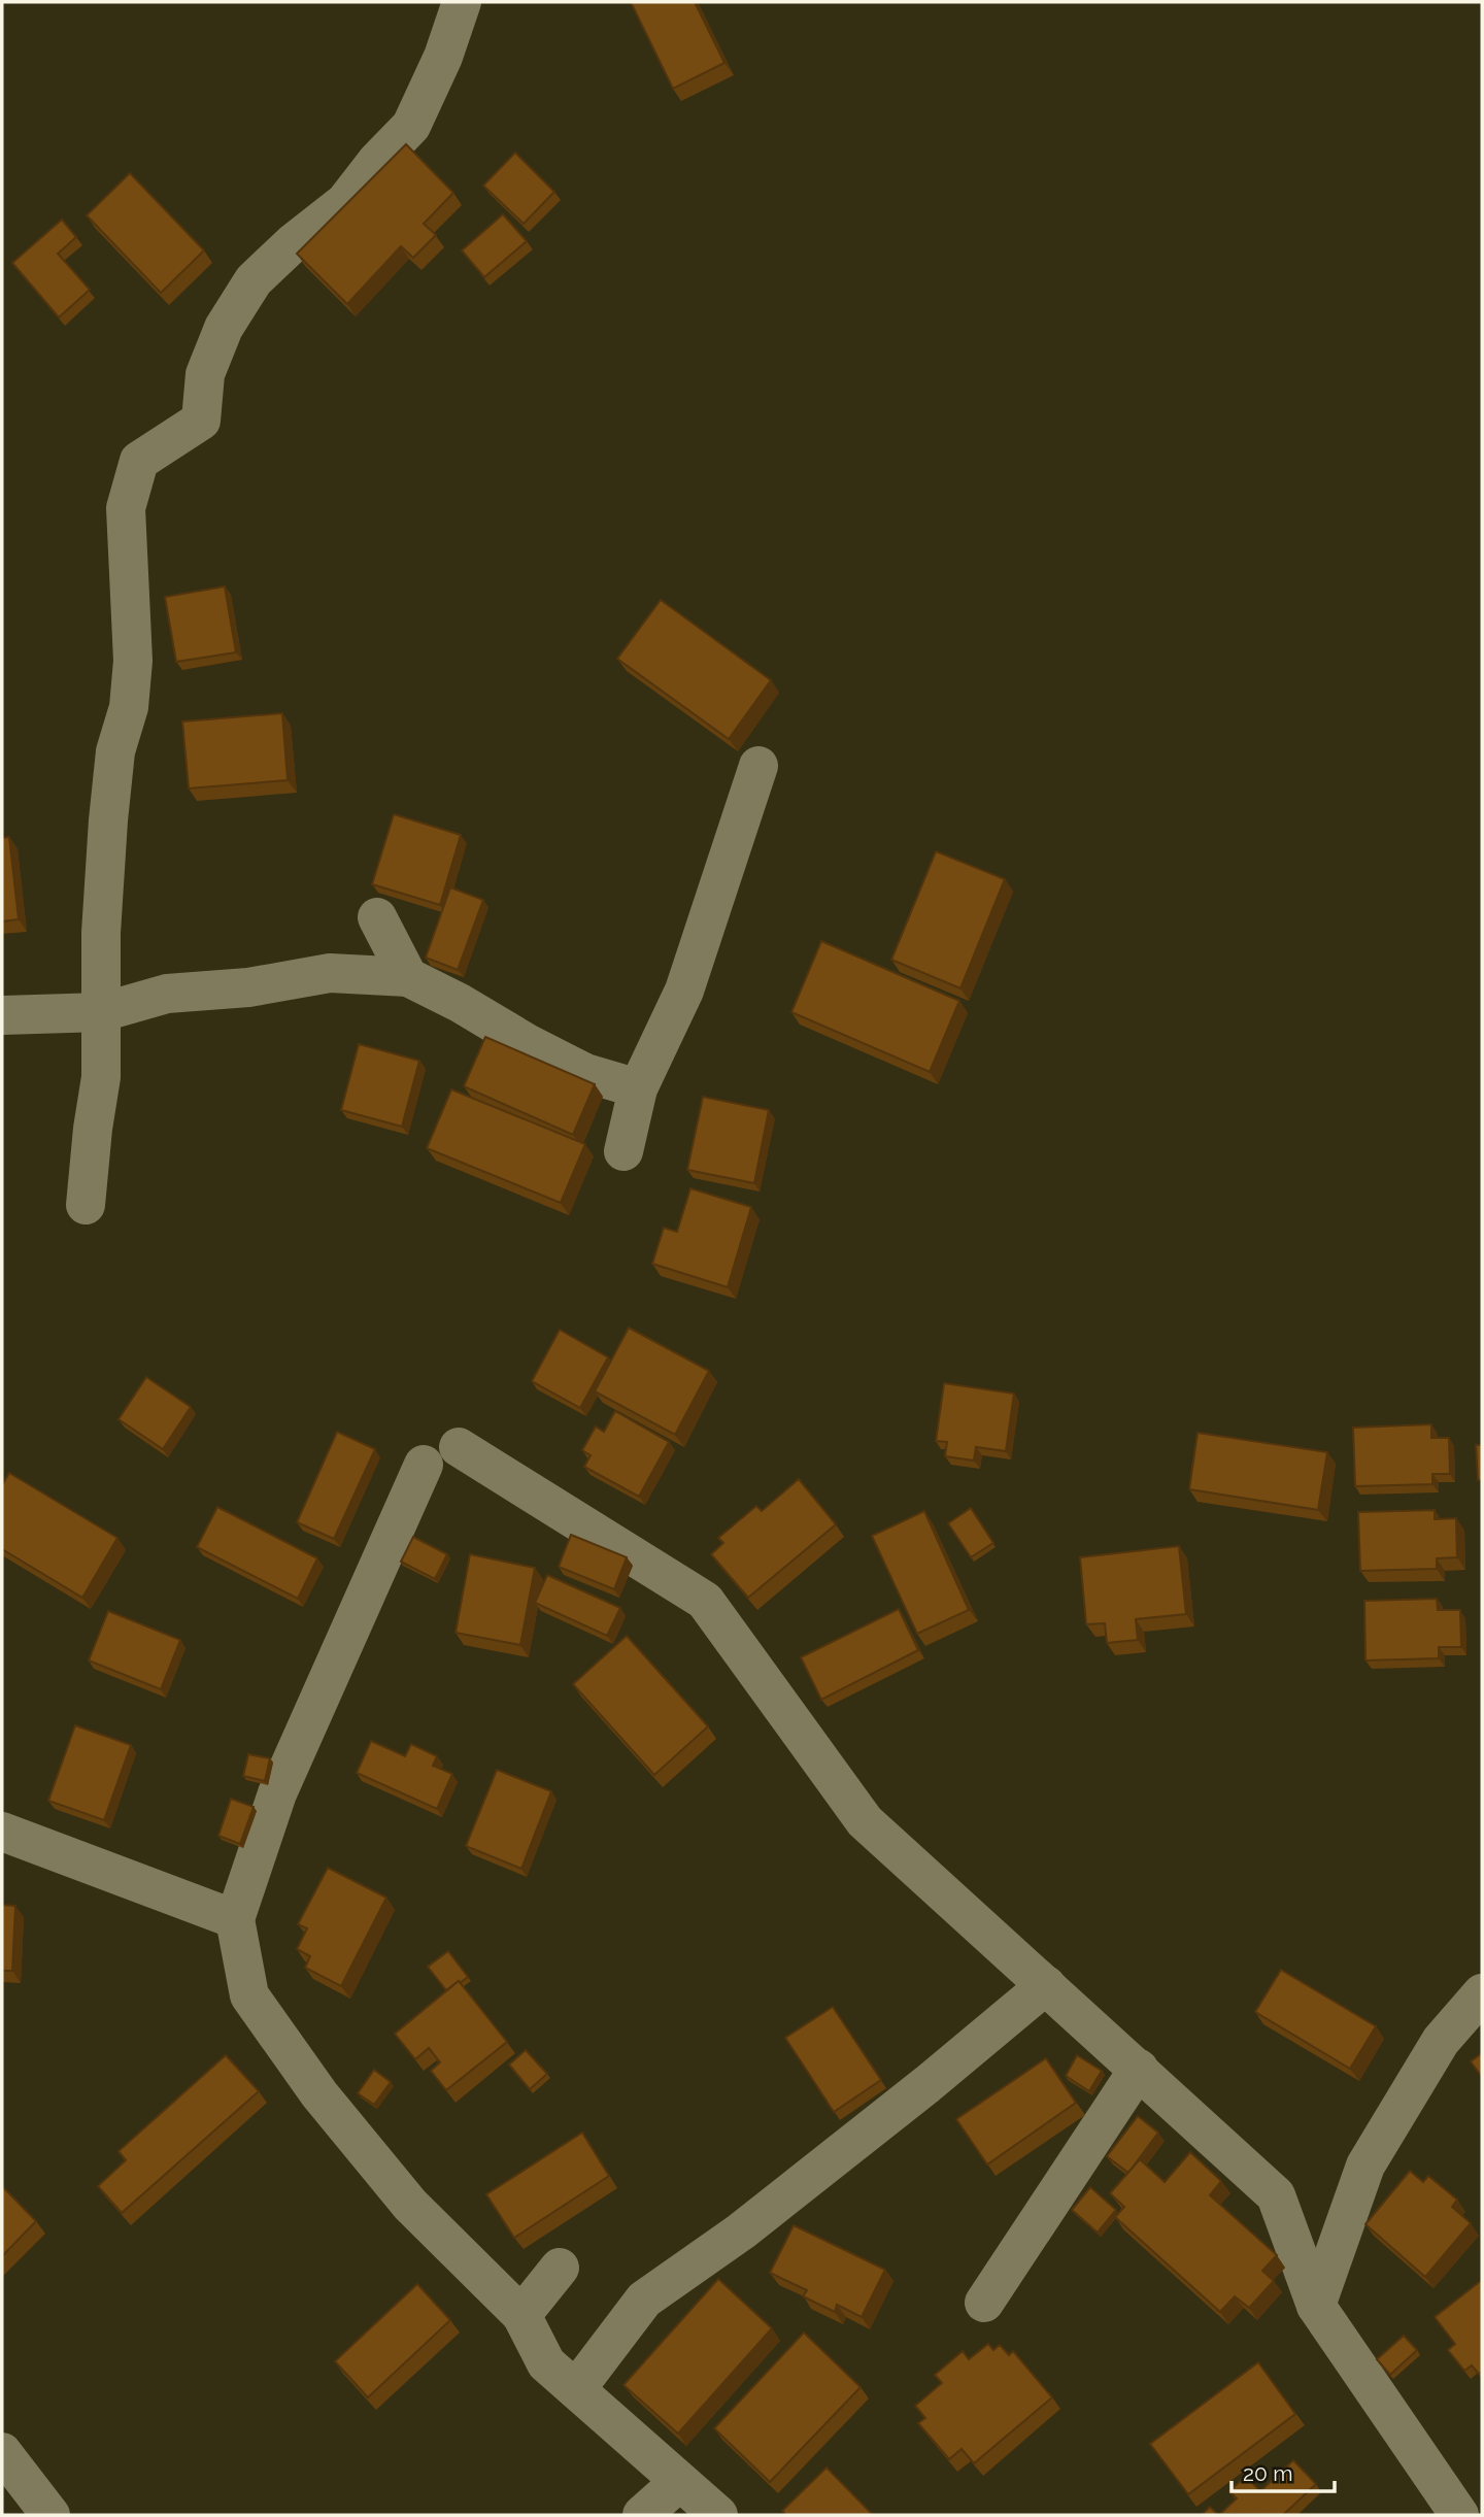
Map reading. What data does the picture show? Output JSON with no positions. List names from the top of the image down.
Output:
{
  "scale_bar": "20 m"
}
